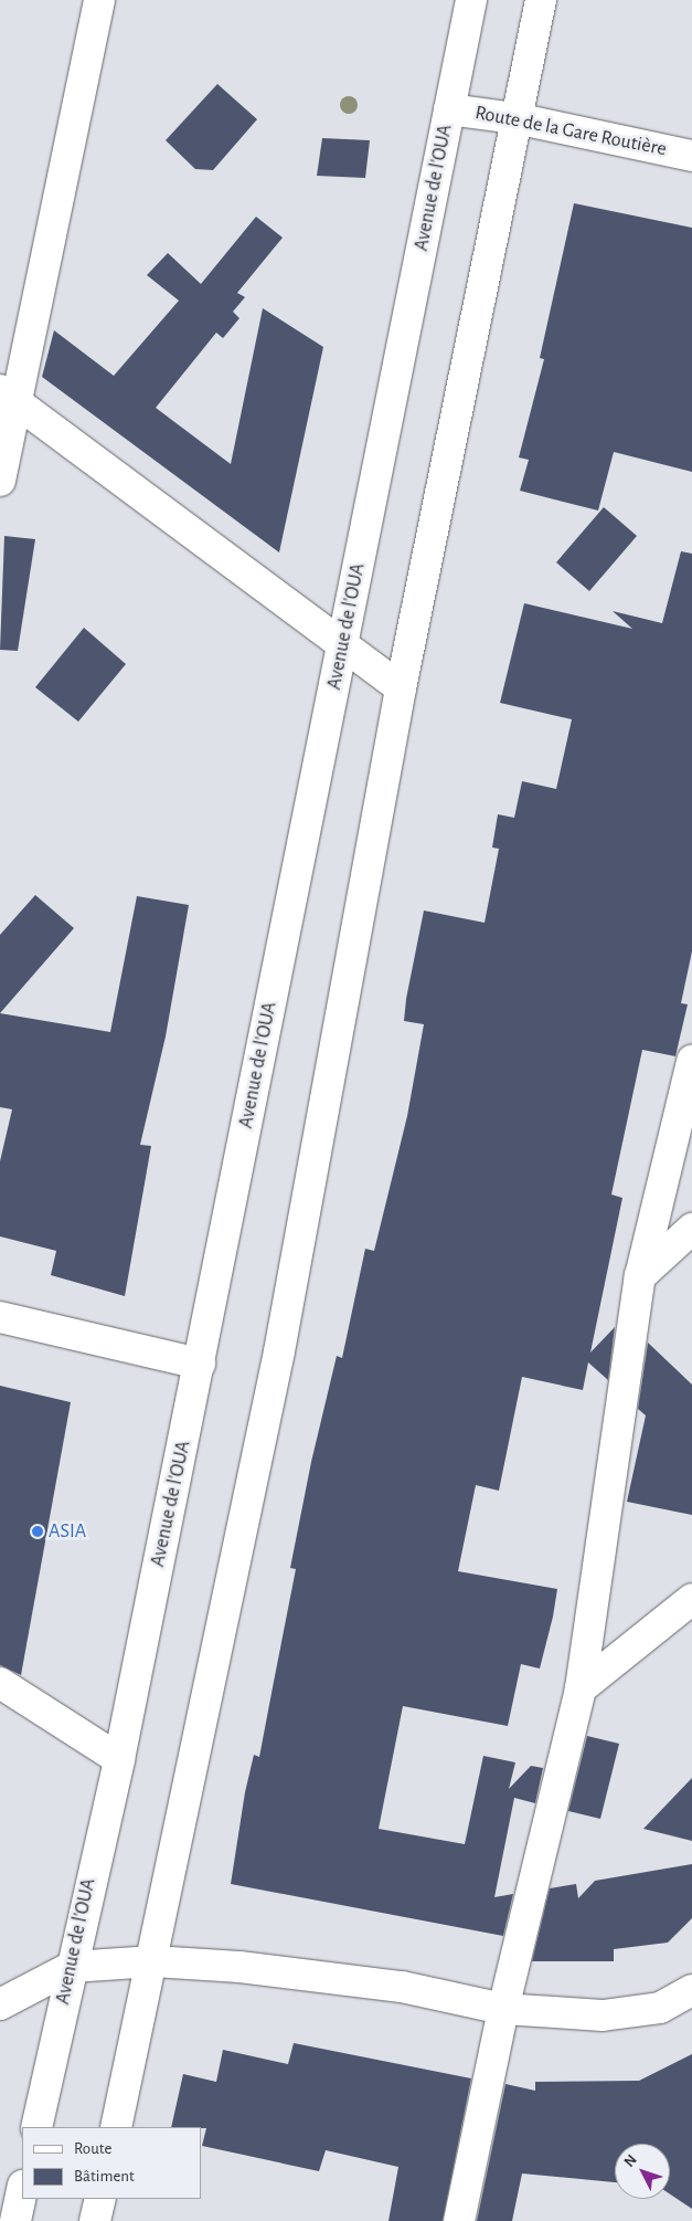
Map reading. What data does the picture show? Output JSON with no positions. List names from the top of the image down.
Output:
{
  "streets": {
    "main road": ["Route de la Gare Routière", "Avenue de l'OUA"]
  },
  "crossings": [
    ["Route de la Gare Routière", "Avenue de l'OUA"]
  ],
  "places": ["ASIA"],
  "legend": ["Route", "Bâtiment"],
  "north": "top left"
}
